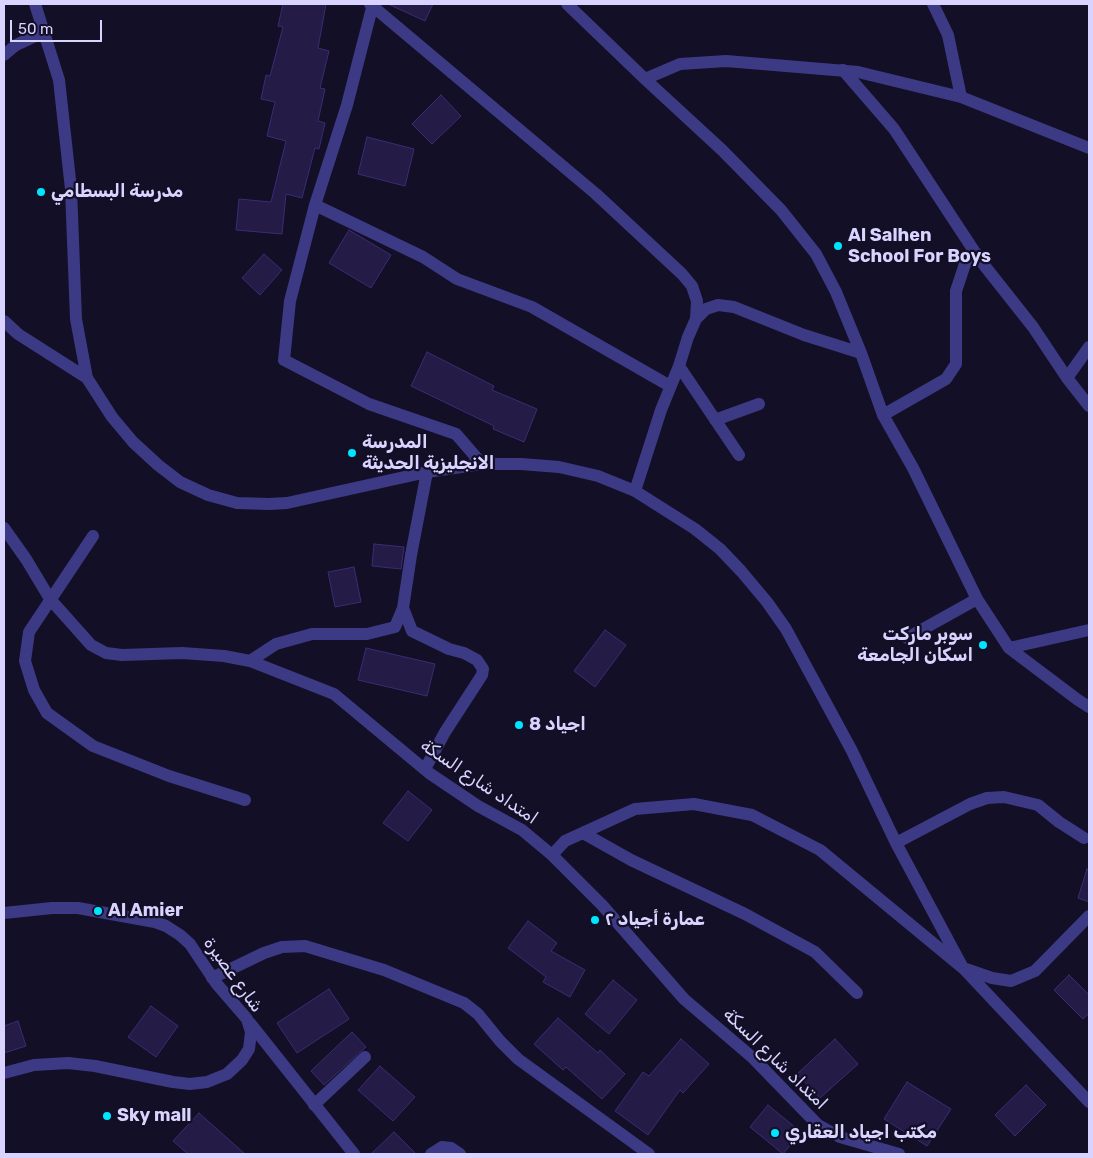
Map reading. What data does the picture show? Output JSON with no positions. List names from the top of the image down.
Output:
{
  "streets": {
    "street": ["امتداد شارع السكة", "شارع عصيرة"]
  },
  "places": [
    "مدرسة البسطامي",
    "Al Salhen School For Boys",
    "المدرسة الانجليزية الحديثة",
    "سوبر ماركت اسكان الجامعة",
    "اجياد 8",
    "Al Amier",
    "عمارة أجياد ٢",
    "Sky mall",
    "مكتب اجياد العقاري"
  ],
  "scale_bar": "50 m"
}
